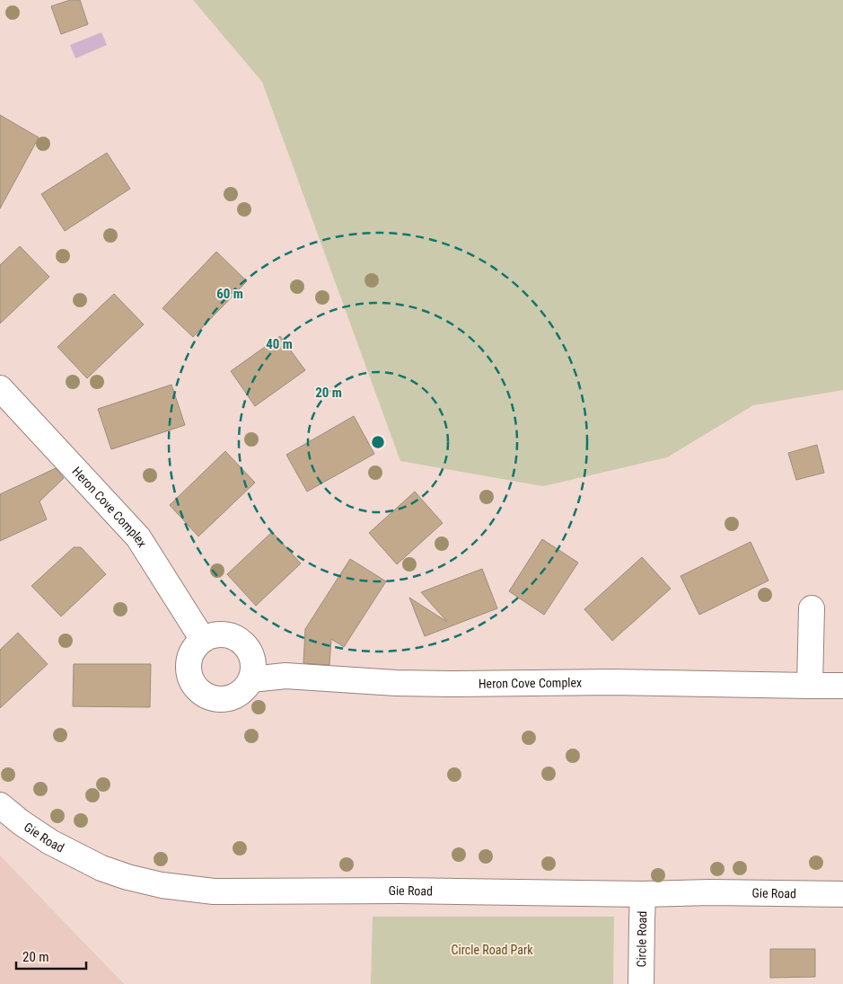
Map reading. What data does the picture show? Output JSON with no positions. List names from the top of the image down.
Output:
{
  "streets": {
    "street": ["Heron Cove Complex", "Gie Road", "Circle Road"]
  },
  "crossings": [
    ["Gie Road", "Circle Road"]
  ],
  "parks": ["Circle Road Park"],
  "scale_bar": "20 m",
  "rings": ["60 m", "40 m", "20 m"]
}
